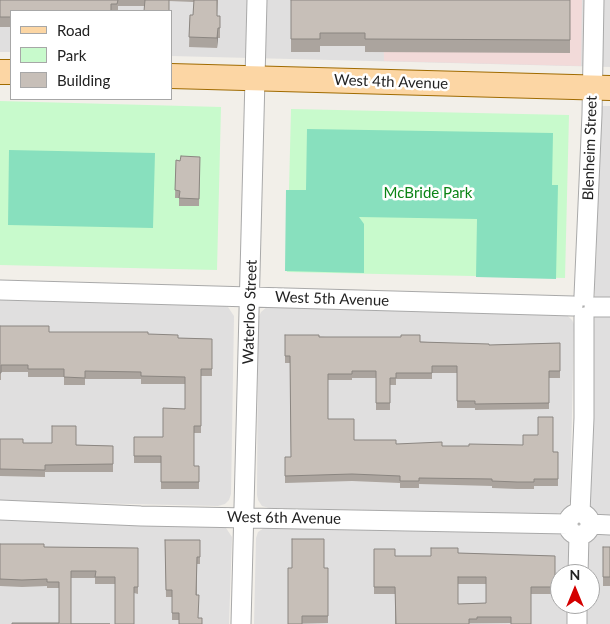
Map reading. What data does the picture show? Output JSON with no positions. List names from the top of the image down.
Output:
{
  "streets": {
    "main road": ["West 4th Avenue"],
    "street": [
      "Blenheim Street",
      "West 5th Avenue",
      "Waterloo Street",
      "West 6th Avenue"
    ]
  },
  "crossings": [
    ["West 4th Avenue", "Blenheim Street"],
    ["West 4th Avenue", "Waterloo Street"],
    ["Blenheim Street", "West 5th Avenue"],
    ["Blenheim Street", "West 6th Avenue"],
    ["West 5th Avenue", "Waterloo Street"],
    ["Waterloo Street", "West 6th Avenue"]
  ],
  "parks": ["McBride Park"],
  "legend": ["Road", "Park", "Building"],
  "north": "top"
}
